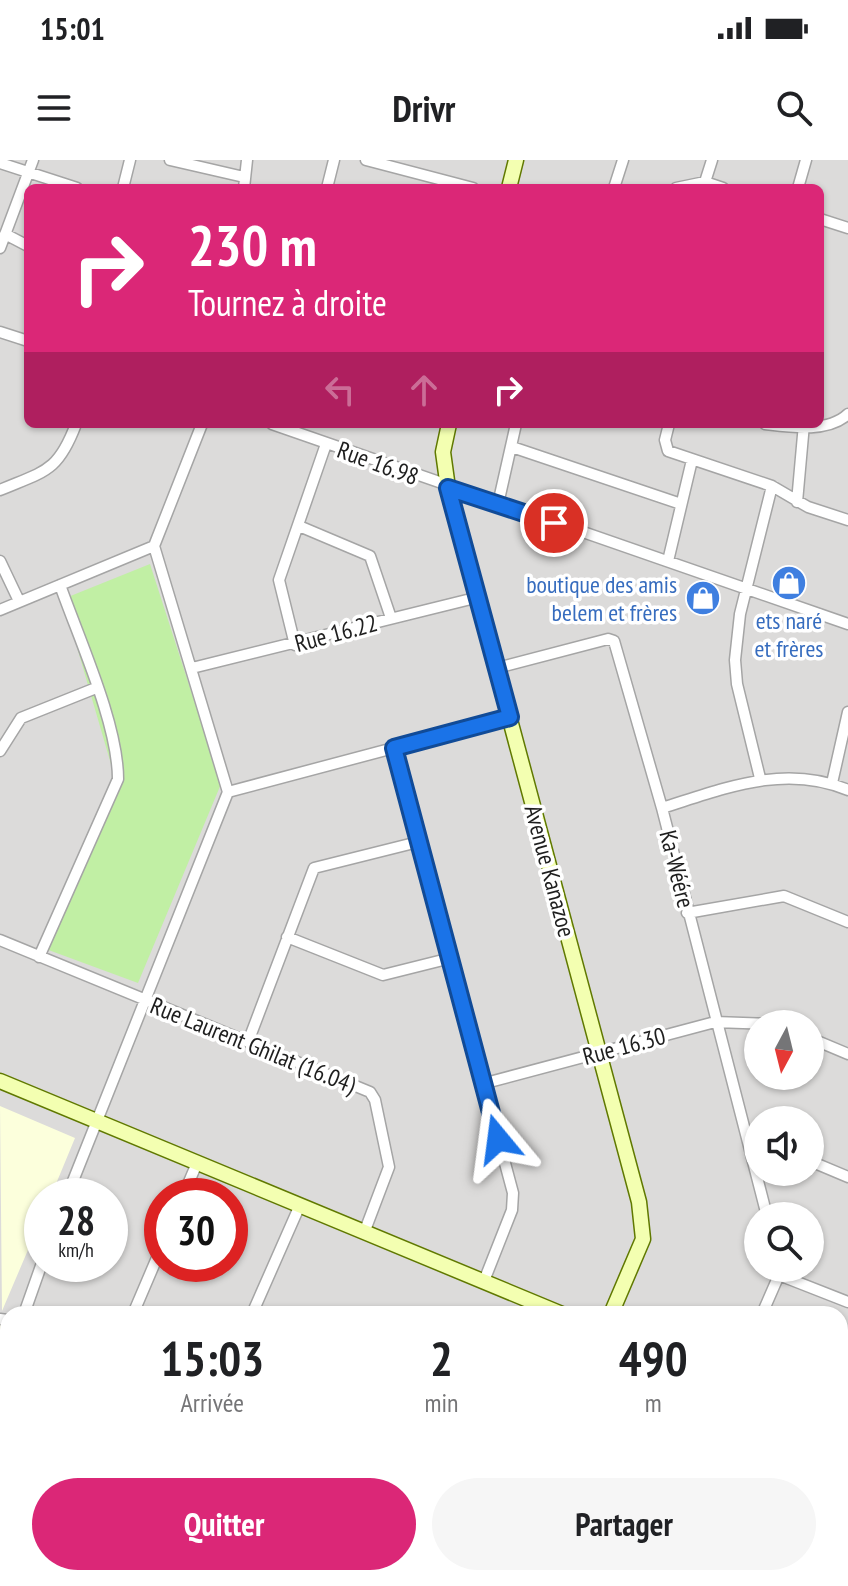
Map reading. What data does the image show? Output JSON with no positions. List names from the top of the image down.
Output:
{
  "streets": {
    "street": [
      "Rue 16.98",
      "Rue 16.22",
      "Ka-Wéére",
      "Avenue Kanazoe",
      "Rue Laurent Ghilat (16.04)",
      "Rue 16.30"
    ]
  },
  "crossings": [
    ["Rue 16.98", "Avenue Kanazoe"],
    ["Rue 16.22", "Avenue Kanazoe"],
    ["Ka-Wéére", "Avenue Kanazoe"],
    ["Ka-Wéére", "Rue 16.30"],
    ["Avenue Kanazoe", "Rue 16.30"]
  ],
  "places": {
    "shop": ["ets naré et frères", "boutique des amis belem et frères"]
  },
  "north": "bottom",
  "page": {
    "status": "15:01",
    "header": "Drivr",
    "turn": ["230 m", "Tournez à droite"],
    "speed": "28 km/h",
    "limit": "30",
    "eta": [
      "15:03",
      "Arrivée",
      "2",
      "min",
      "490",
      "m"
    ],
    "buttons": ["Quitter", "Partager"]
  }
}
